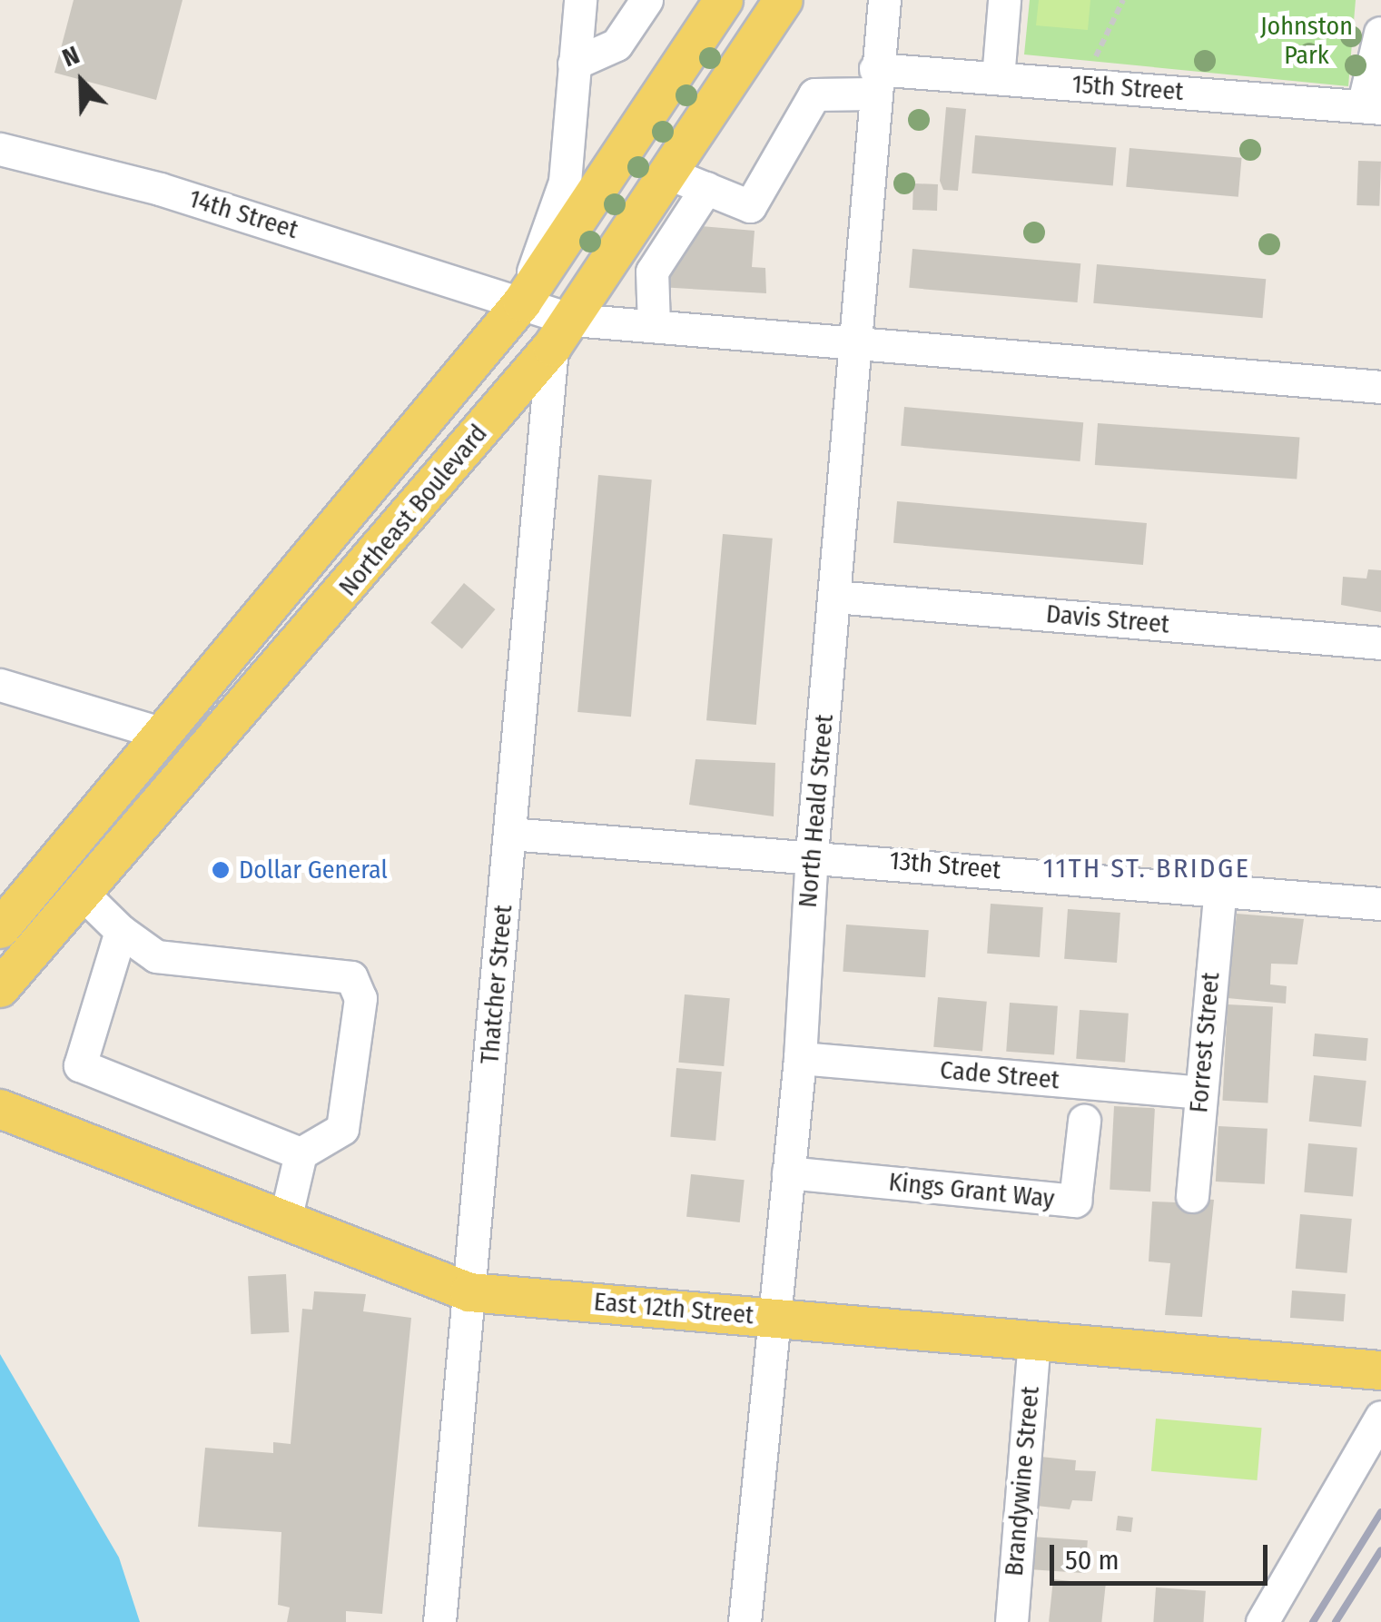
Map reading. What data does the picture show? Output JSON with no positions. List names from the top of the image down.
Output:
{
  "streets": {
    "main road": ["Northeast Boulevard", "East 12th Street"],
    "street": [
      "15th Street",
      "14th Street",
      "Davis Street",
      "North Heald Street",
      "13th Street",
      "Thatcher Street",
      "Forrest Street",
      "Cade Street",
      "Kings Grant Way",
      "Brandywine Street"
    ]
  },
  "crossings": [
    ["15th Street", "North Heald Street"],
    ["14th Street", "Northeast Boulevard"],
    ["14th Street", "North Heald Street"],
    ["14th Street", "Thatcher Street"],
    ["Northeast Boulevard", "Thatcher Street"],
    ["Davis Street", "North Heald Street"],
    ["North Heald Street", "13th Street"],
    ["North Heald Street", "Cade Street"],
    ["North Heald Street", "Kings Grant Way"],
    ["North Heald Street", "East 12th Street"],
    ["13th Street", "Thatcher Street"],
    ["13th Street", "Forrest Street"],
    ["Thatcher Street", "East 12th Street"],
    ["Forrest Street", "Cade Street"],
    ["East 12th Street", "Brandywine Street"]
  ],
  "districts": ["11TH ST. BRIDGE"],
  "parks": ["Johnston Park"],
  "places": ["Dollar General"],
  "scale_bar": "50 m",
  "north": "top left"
}
